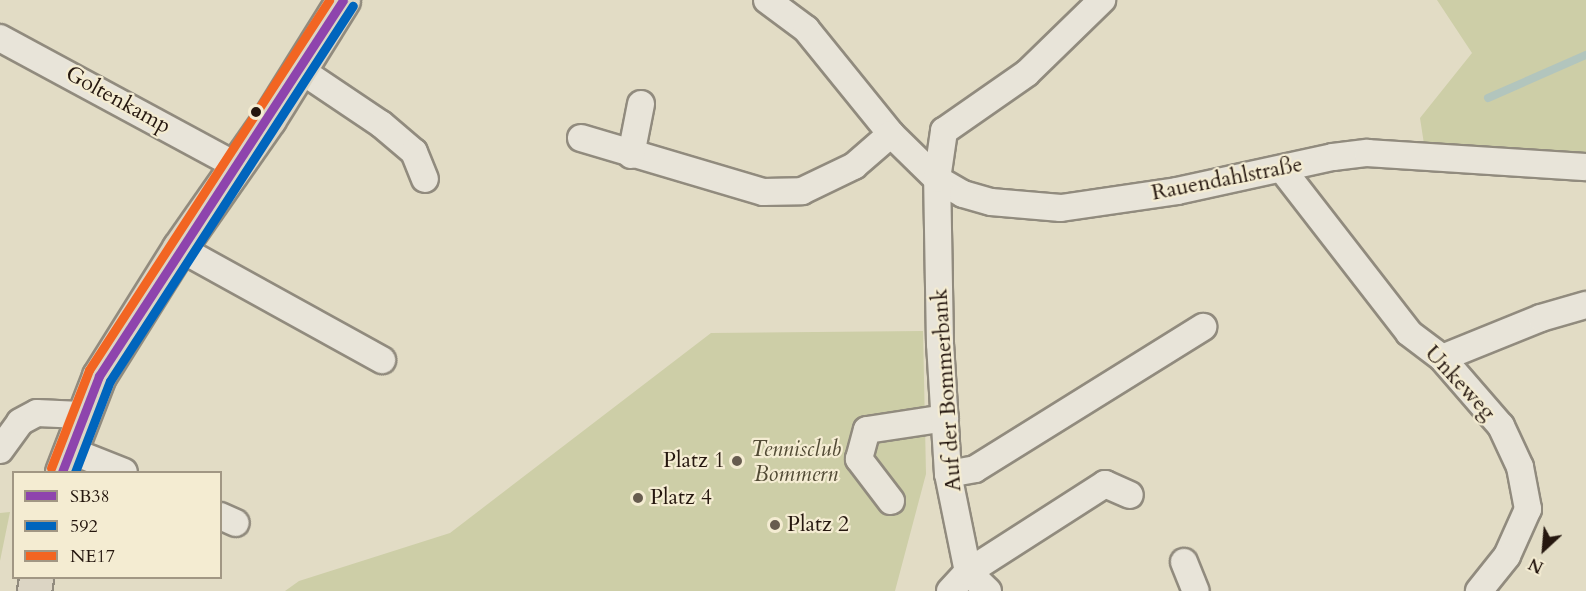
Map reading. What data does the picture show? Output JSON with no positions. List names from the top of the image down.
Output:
{
  "streets": {
    "street": [
      "Goltenkamp",
      "Rauendahlstraße",
      "Unkeweg",
      "Auf der Bommerbank"
    ]
  },
  "crossings": [
    ["Rauendahlstraße", "Unkeweg"],
    ["Rauendahlstraße", "Auf der Bommerbank"]
  ],
  "parks": ["Tennisclub Bommern"],
  "places": ["Platz 1", "Platz 4", "Platz 2"],
  "lines": ["transit line SB38", "transit line NE17", "transit line 592"],
  "legend": ["SB38", "592", "NE17"],
  "north": "bottom left"
}
